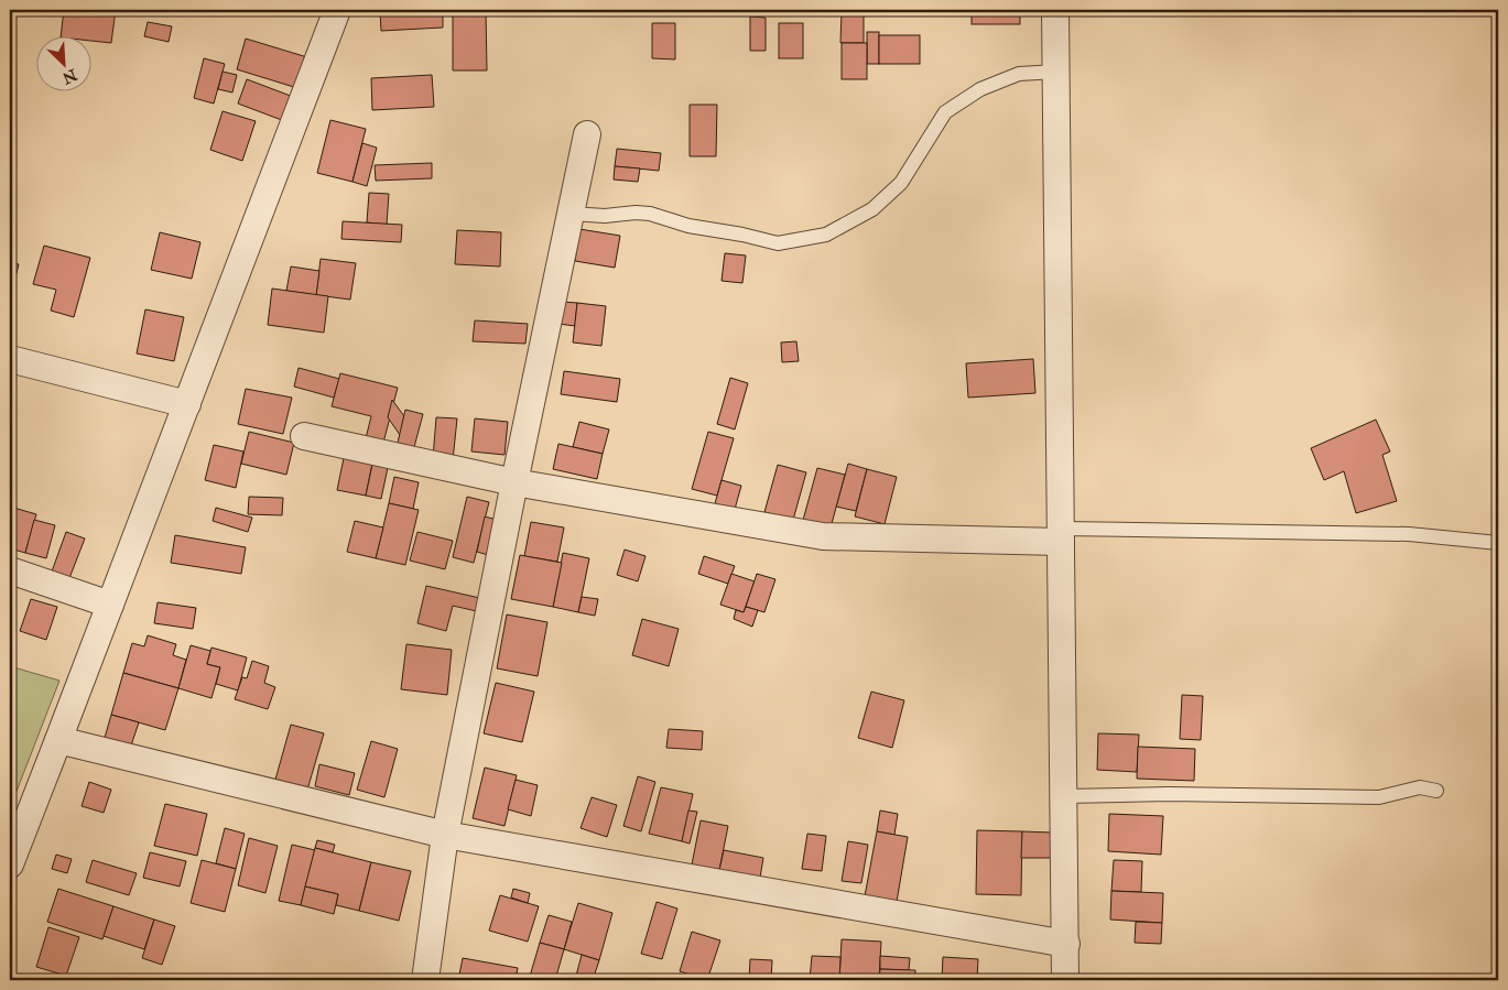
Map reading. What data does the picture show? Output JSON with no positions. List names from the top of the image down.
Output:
{
  "north": "bottom right"
}
